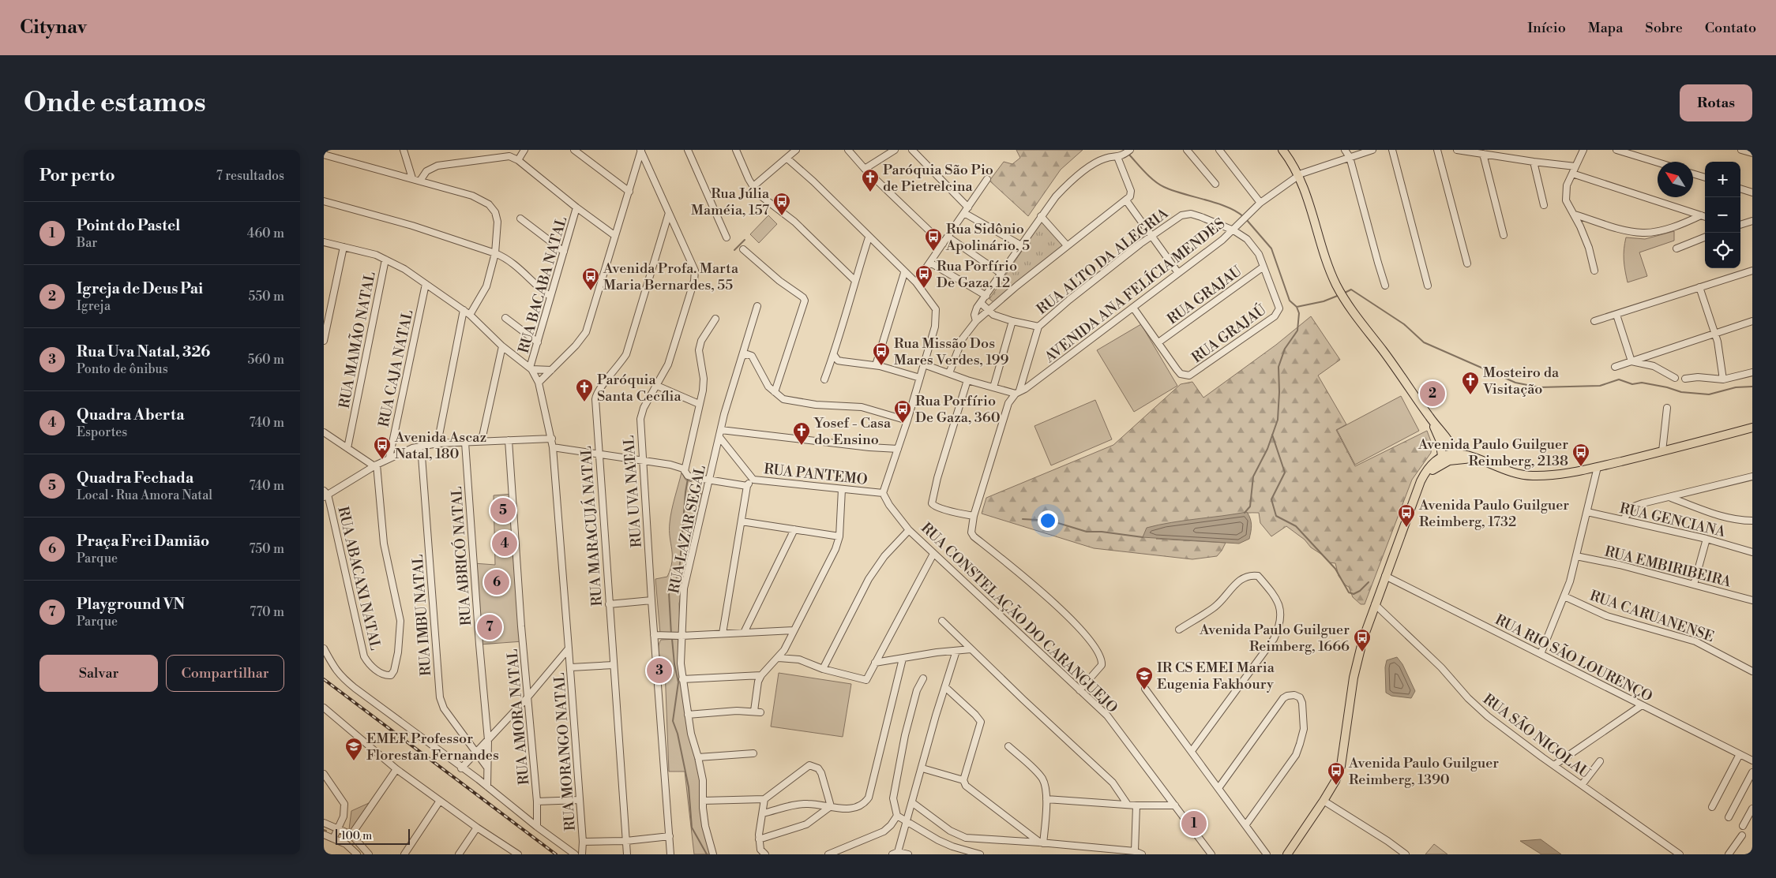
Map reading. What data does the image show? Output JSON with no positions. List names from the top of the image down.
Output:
{
  "streets": {
    "street": [
      "RUA ALTO DA ALEGRIA",
      "RUA BACABA NATAL",
      "AVENIDA ANA FELÍCIA MENDES",
      "RUA GRAJAU",
      "RUA GRAJAÚ",
      "RUA MAMÃO NATAL",
      "RUA CAJA NATAL",
      "RUA PANTEMO",
      "RUA UVA NATAL",
      "RUA GENCIANA",
      "RUA MARACUJÁ NATAL",
      "RUA LAZAR SEGAL",
      "RUA ABRICÓ NATAL",
      "RUA EMBIRIBEIRA",
      "RUA ABACAXI NATAL",
      "RUA IMBU NATAL",
      "RUA CARUANENSE",
      "RUA CONSTELAÇÃO DO CARANGUEJO",
      "RUA RIO SÃO LOURENÇO",
      "RUA AMORA NATAL",
      "RUA SÃO NICOLAU",
      "RUA MORANGO NATAL"
    ]
  },
  "crossings": [
    ["RUA ALTO DA ALEGRIA", "AVENIDA ANA FELÍCIA MENDES"],
    ["RUA BACABA NATAL", "RUA MORANGO NATAL"],
    ["AVENIDA ANA FELÍCIA MENDES", "RUA GRAJAÚ"],
    ["RUA GRAJAU", "RUA GRAJAÚ"],
    ["RUA PANTEMO", "RUA LAZAR SEGAL"],
    ["RUA PANTEMO", "RUA CONSTELAÇÃO DO CARANGUEJO"],
    ["RUA UVA NATAL", "RUA MARACUJÁ NATAL"],
    ["RUA ABRICÓ NATAL", "RUA IMBU NATAL"]
  ],
  "places": {
    "church": [
      "Paróquia São Pio de Pietrelcina",
      "Mosteiro da Visitação",
      "Paróquia Santa Cecília",
      "Yosef - Casa do Ensino"
    ],
    "bus stop": [
      "Rua Júlia Maméia, 157",
      "Rua Sidônio Apolinário, 5",
      "Rua Porfírio De Gaza, 12",
      "Avenida Profa. Marta Maria Bernardes, 55",
      "Rua Missão Dos Mares Verdes, 199",
      "Rua Porfírio De Gaza, 360",
      "Avenida Ascaz Natal, 180",
      "Avenida Paulo Guilguer Reimberg, 2138",
      "Avenida Paulo Guilguer Reimberg, 1732",
      "Avenida Paulo Guilguer Reimberg, 1666",
      "Avenida Paulo Guilguer Reimberg, 1390"
    ],
    "school or university": ["IR CS EMEI Maria Eugenia Fakhoury", "EMEF Professor Florestan Fernandes"]
  },
  "scale_bar": "100 m",
  "north": "top left",
  "page": {
    "header": "Citynav",
    "nav": [
      "Início",
      "Mapa",
      "Sobre",
      "Contato"
    ],
    "buttons": [
      "Rotas",
      ["Salvar", "Compartilhar"]
    ],
    "title": "Onde estamos",
    "heading": ["Por perto", "7 resultados"],
    "map_buttons": ["+", "−"],
    "list": [
      {
        "mark": "1",
        "name": "Point do Pastel",
        "note": "Bar",
        "value": "460 m"
      },
      {
        "mark": "2",
        "name": "Igreja de Deus Pai",
        "note": "Igreja",
        "value": "550 m"
      },
      {
        "mark": "3",
        "name": "Rua Uva Natal, 326",
        "note": "Ponto de ônibus",
        "value": "560 m"
      },
      {
        "mark": "4",
        "name": "Quadra Aberta",
        "note": "Esportes",
        "value": "740 m"
      },
      {
        "mark": "5",
        "name": "Quadra Fechada",
        "note": "Local · Rua Amora Natal",
        "value": "740 m"
      },
      {
        "mark": "6",
        "name": "Praça Frei Damião",
        "note": "Parque",
        "value": "750 m"
      },
      {
        "mark": "7",
        "name": "Playground VN",
        "note": "Parque",
        "value": "770 m"
      }
    ],
    "pins": [
      "2",
      "5",
      "4",
      "6",
      "7",
      "3",
      "1"
    ],
    "scale": "100 m"
  }
}
